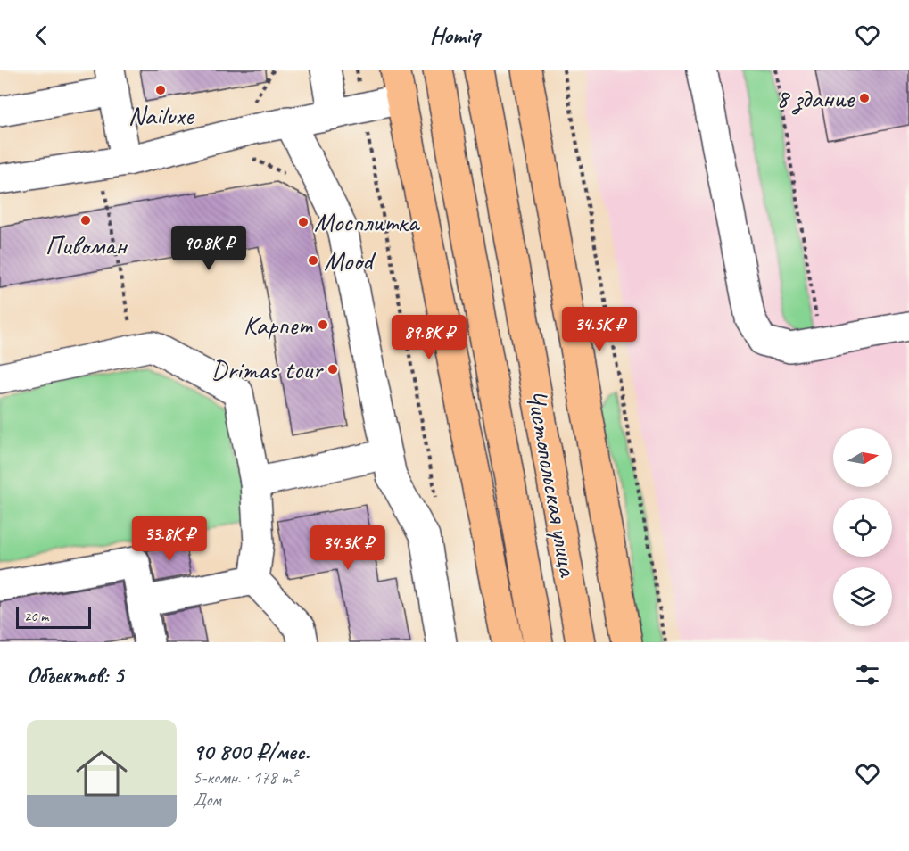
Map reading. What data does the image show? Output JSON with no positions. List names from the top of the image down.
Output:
{
  "streets": {
    "main road": ["Чистопольская улица"]
  },
  "places": [
    "Nailuxe",
    "8 здание",
    "Пивоман",
    "Мосплитка",
    "Mood",
    "Карпет",
    "Drimas tour"
  ],
  "scale_bar": "20 m",
  "north": "right",
  "page": {
    "header": "Homiq",
    "price": [
      "90.8K ₽",
      "34.5K ₽",
      "89.8K ₽",
      "33.8K ₽",
      "34.3K ₽"
    ],
    "scale": "20 m",
    "heading": "Объектов: 5",
    "list": [
      {
        "name": "90 800 ₽/мес.",
        "note": "5-комн. · 178 m² · Дом"
      }
    ]
  }
}
